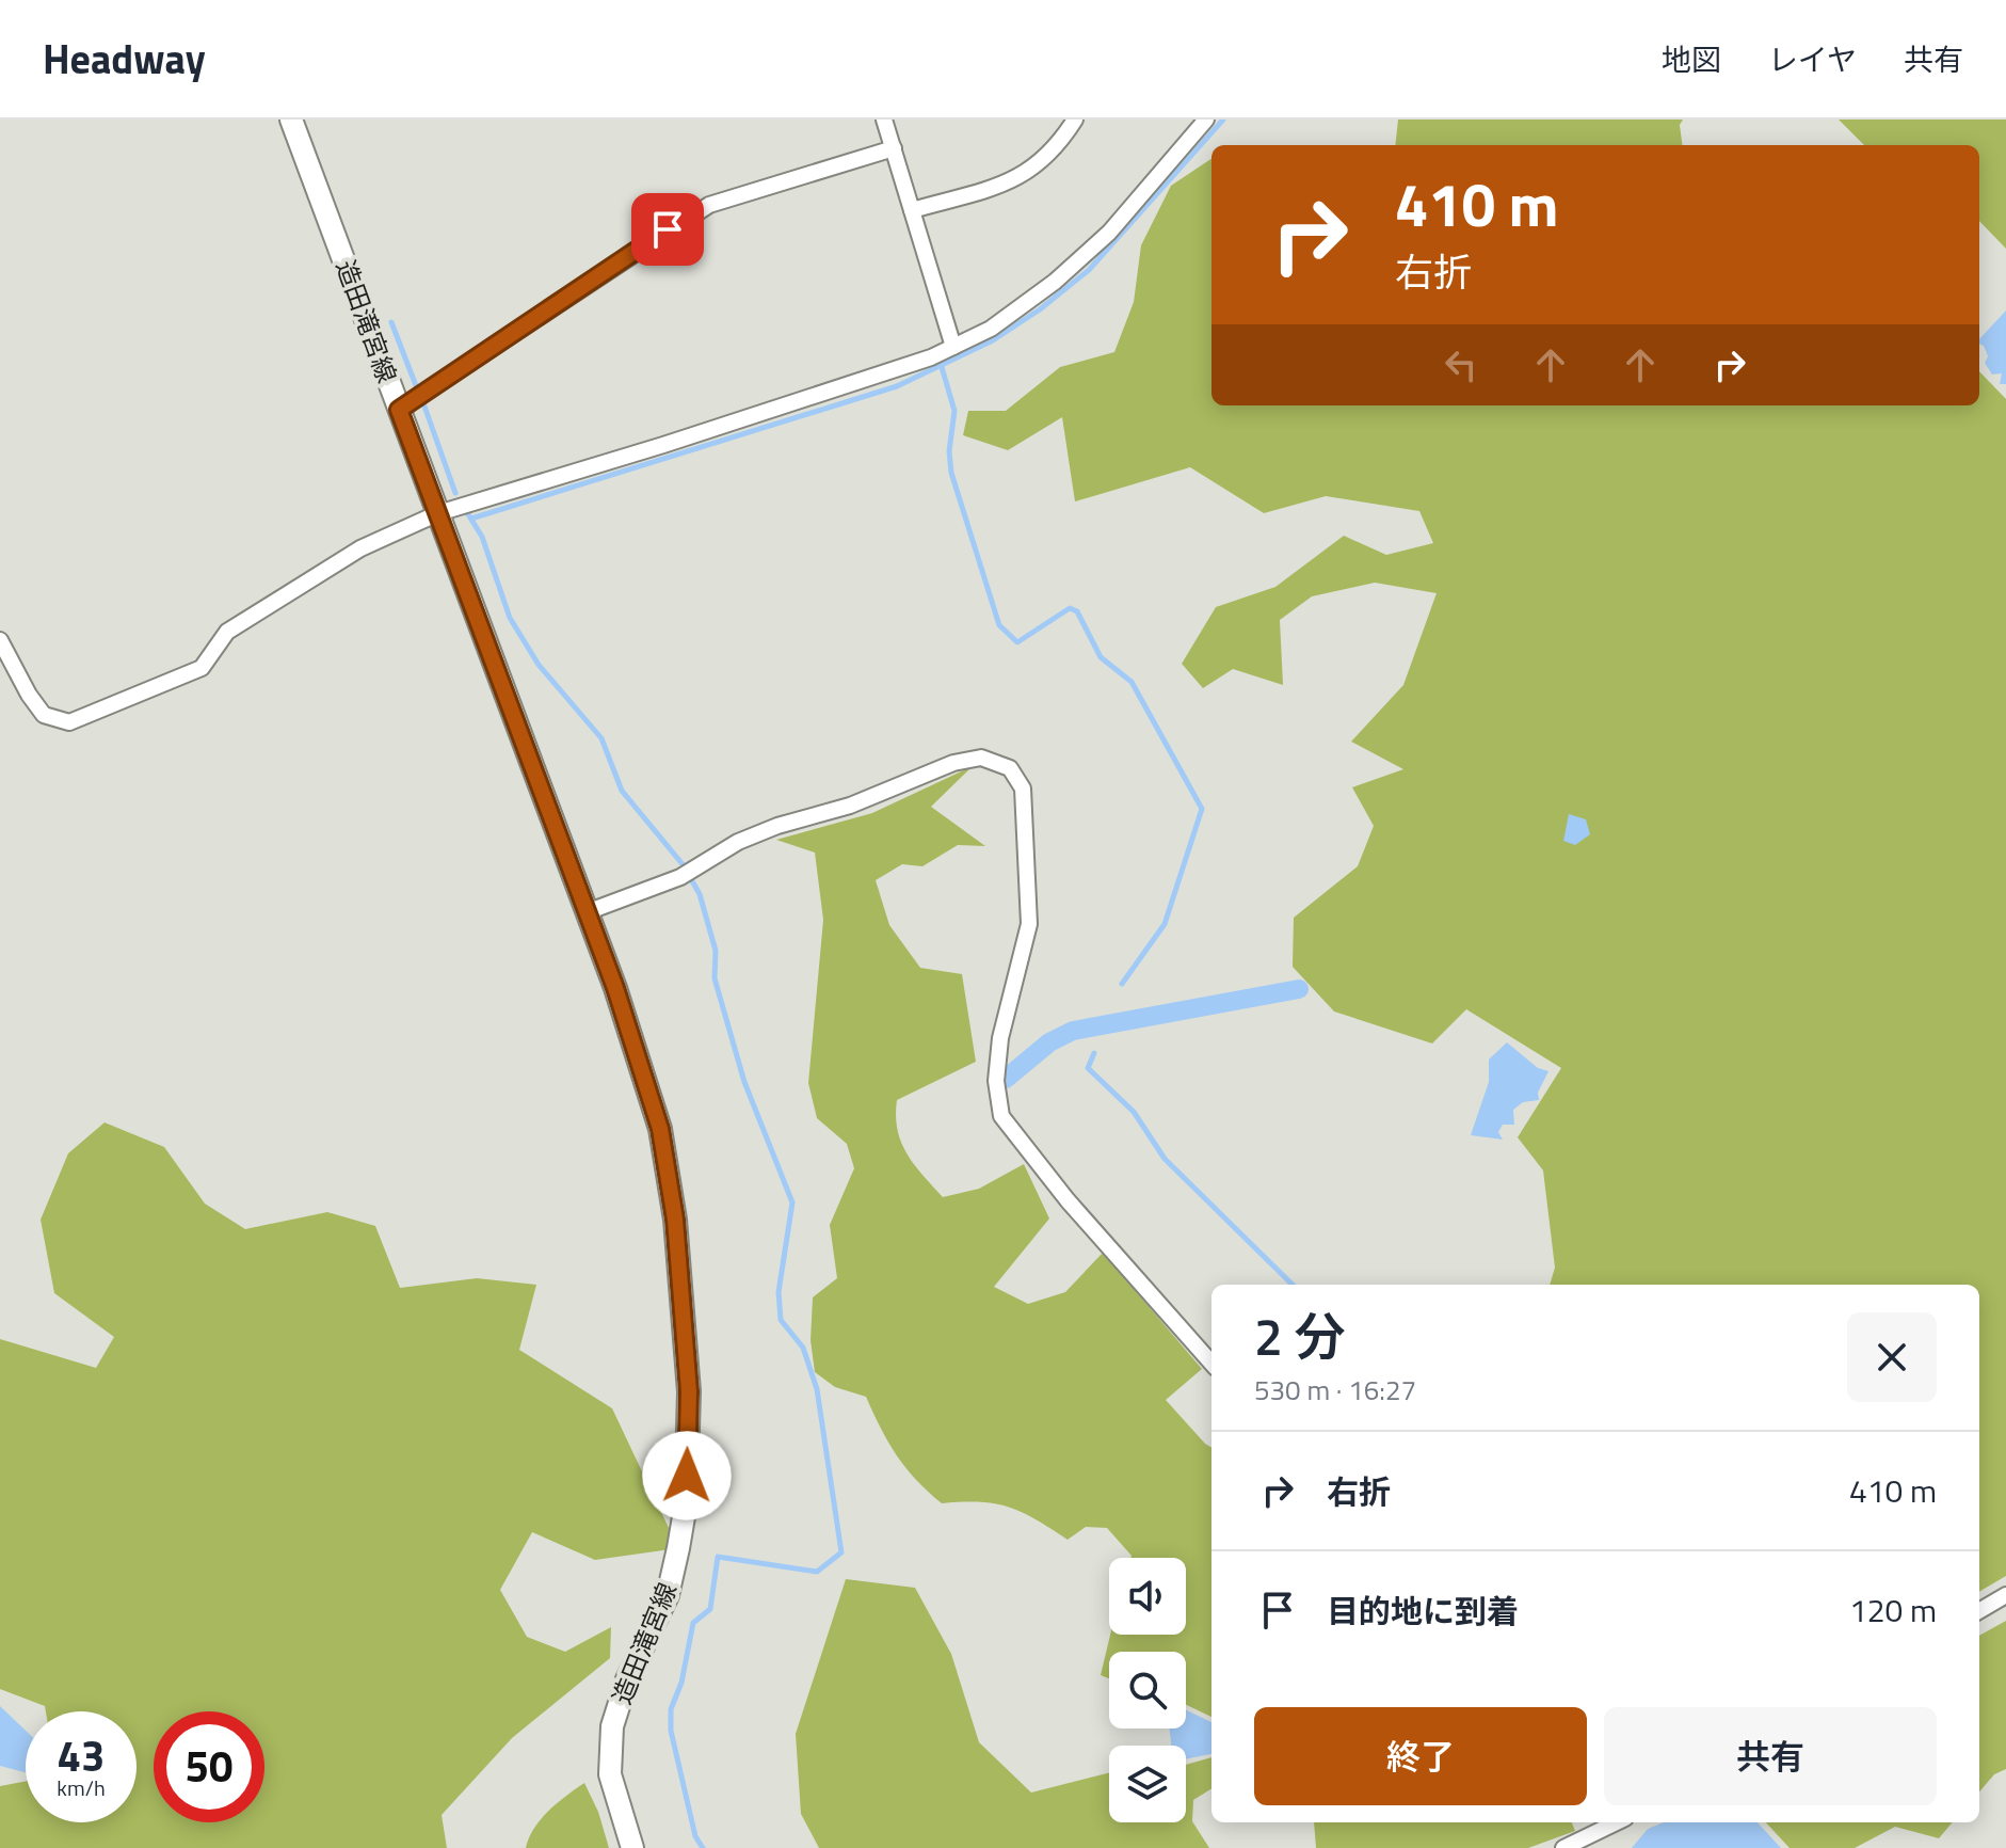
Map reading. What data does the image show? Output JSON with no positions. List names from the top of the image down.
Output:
{
  "streets": {
    "main road": ["造田滝宮線"]
  },
  "page": {
    "header": "Headway",
    "nav": ["地図", "レイヤ", "共有"],
    "turn": ["410 m", "右折"],
    "heading": ["2 分", "530 m · 16:27"],
    "list": [
      {
        "name": "右折",
        "value": "410 m"
      },
      {
        "name": "目的地に到着",
        "value": "120 m"
      }
    ],
    "buttons": ["終了", "共有"],
    "speed": "43 km/h",
    "limit": "50"
  }
}
